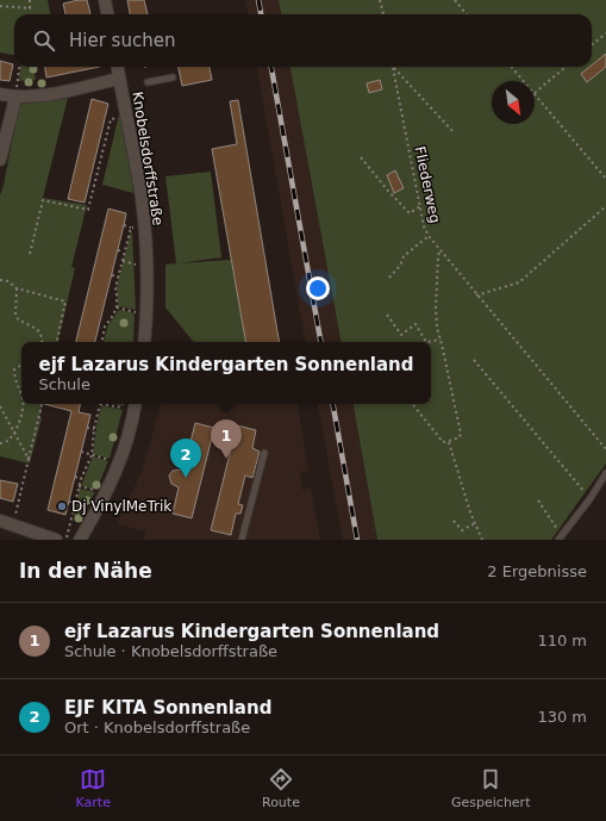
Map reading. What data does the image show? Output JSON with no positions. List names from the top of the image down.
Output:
{
  "streets": {
    "street": ["Knobelsdorffstraße"],
    "path": ["Fliederweg"]
  },
  "places": ["Dj VinylMeTrik"],
  "north": "bottom right",
  "page": {
    "search": "Hier suchen",
    "popup": ["ejf Lazarus Kindergarten Sonnenland", "Schule"],
    "pins": ["1", "2"],
    "heading": ["In der Nähe", "2 Ergebnisse"],
    "list": [
      {
        "mark": "1",
        "name": "ejf Lazarus Kindergarten Sonnenland",
        "note": "Schule · Knobelsdorffstraße",
        "value": "110 m"
      },
      {
        "mark": "2",
        "name": "EJF KITA Sonnenland",
        "note": "Ort · Knobelsdorffstraße",
        "value": "130 m"
      }
    ],
    "nav": ["Karte", "Route", "Gespeichert"]
  }
}
